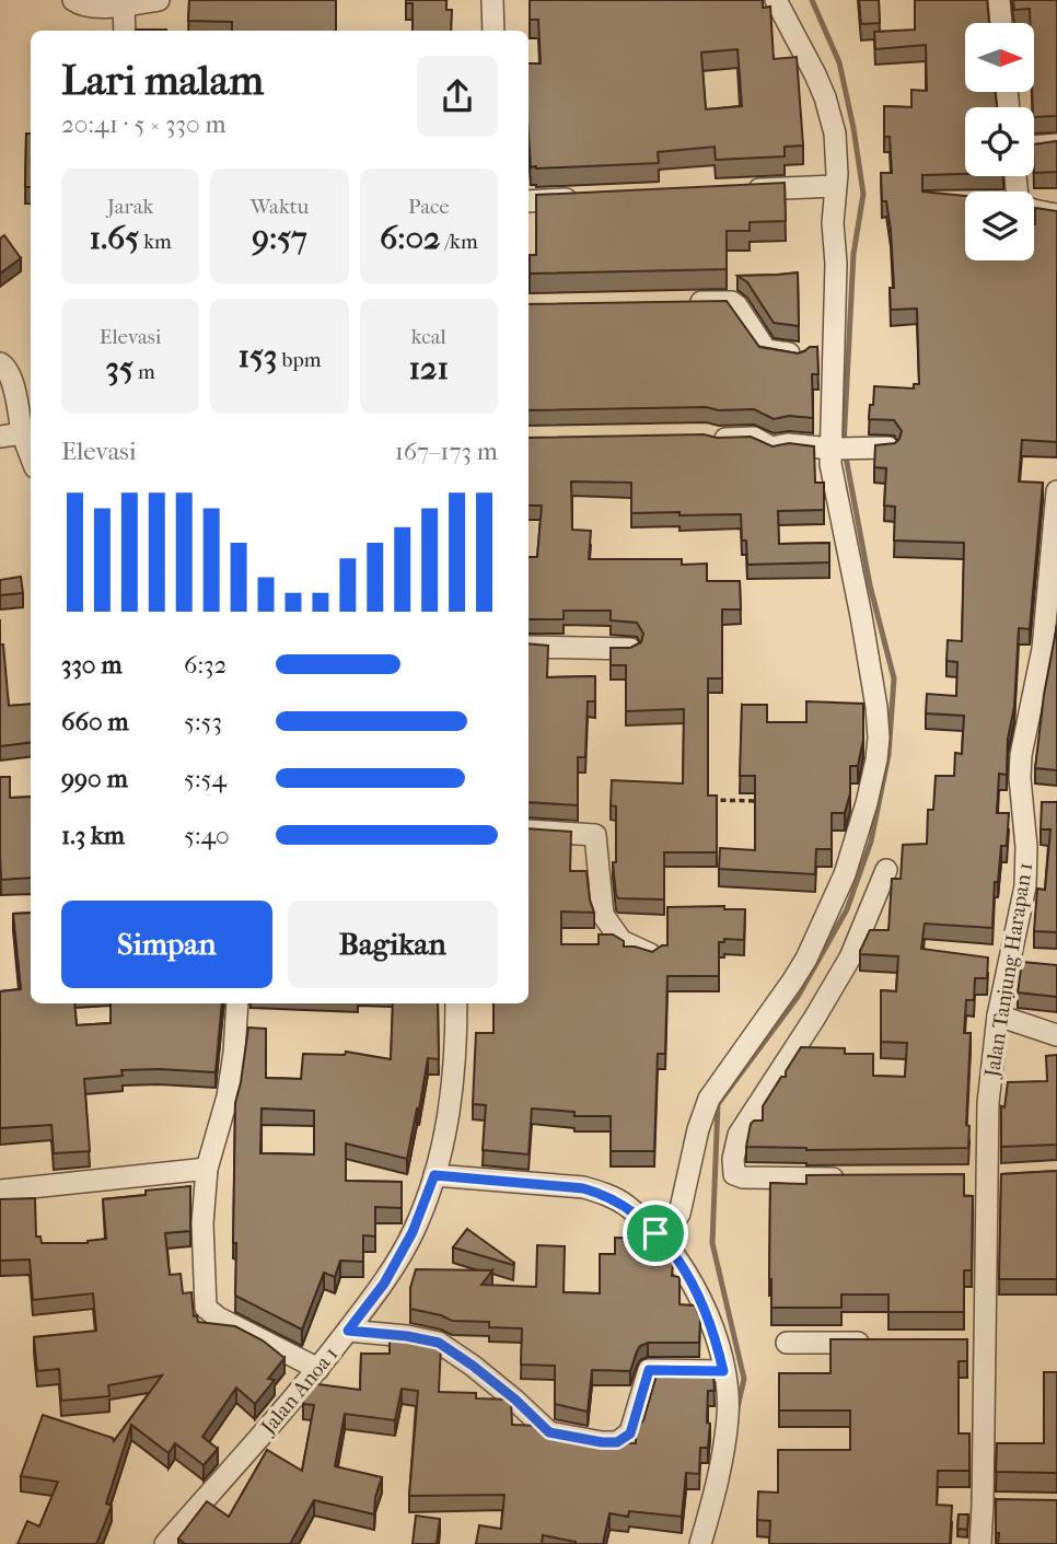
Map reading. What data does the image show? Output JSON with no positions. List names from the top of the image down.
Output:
{
  "streets": {
    "street": ["Jalan Tanjung Harapan 1", "Jalan Anoa 1"]
  },
  "north": "right",
  "page": {
    "heading": ["Lari malam", "20:41 · 5 × 330 m"],
    "stats": [
      ["Jarak", "1.65 km"],
      ["Waktu", "9:57"],
      ["Pace", "6:02 /km"],
      ["Elevasi", "35 m"],
      ["153 bpm"],
      ["kcal", "121"]
    ],
    "chart": ["Elevasi", "167–173 m"],
    "list": [
      {
        "name": "330 m",
        "note": "6:32"
      },
      {
        "name": "660 m",
        "note": "5:53"
      },
      {
        "name": "990 m",
        "note": "5:54"
      },
      {
        "name": "1.3 km",
        "note": "5:40"
      }
    ],
    "buttons": ["Simpan", "Bagikan"]
  }
}
